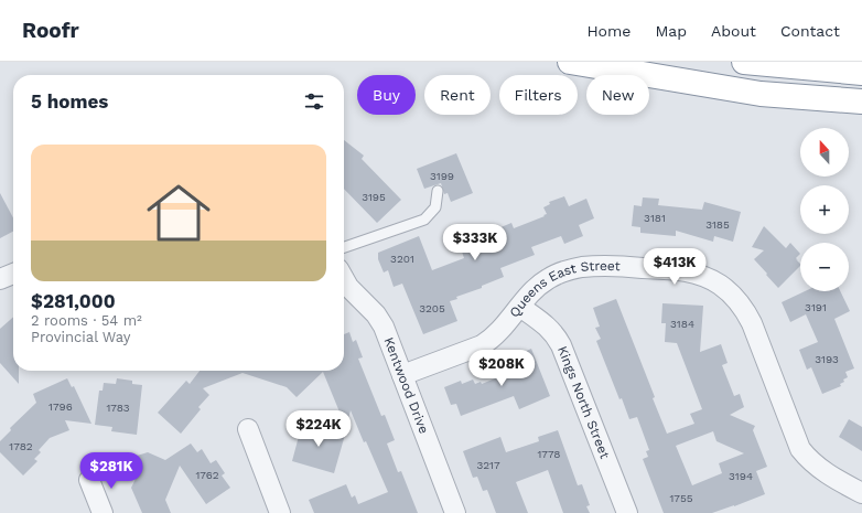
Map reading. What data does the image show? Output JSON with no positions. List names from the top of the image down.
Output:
{
  "streets": {
    "street": ["Queens East Street", "Kentwood Drive", "Kings North Street"]
  },
  "crossings": [
    ["Queens East Street", "Kentwood Drive"],
    ["Queens East Street", "Kings North Street"]
  ],
  "house_numbers": [
    "3199",
    "3195",
    "3181",
    "3185",
    "3201",
    "3191",
    "3205",
    "3184",
    "3193",
    "1796",
    "1783",
    "1782",
    "1778",
    "3217",
    "1762",
    "3194",
    "1755"
  ],
  "north": "top",
  "page": {
    "header": "Roofr",
    "nav": [
      "Home",
      "Map",
      "About",
      "Contact"
    ],
    "chip": [
      "Buy",
      "Rent",
      "Filters",
      "New"
    ],
    "heading": "5 homes",
    "map_buttons": ["+", "−"],
    "list": [
      {
        "name": "$281,000",
        "note": "2 rooms · 54 m² · Provincial Way"
      }
    ],
    "price": [
      "$333K",
      "$413K",
      "$208K",
      "$224K",
      "$281K"
    ]
  }
}
